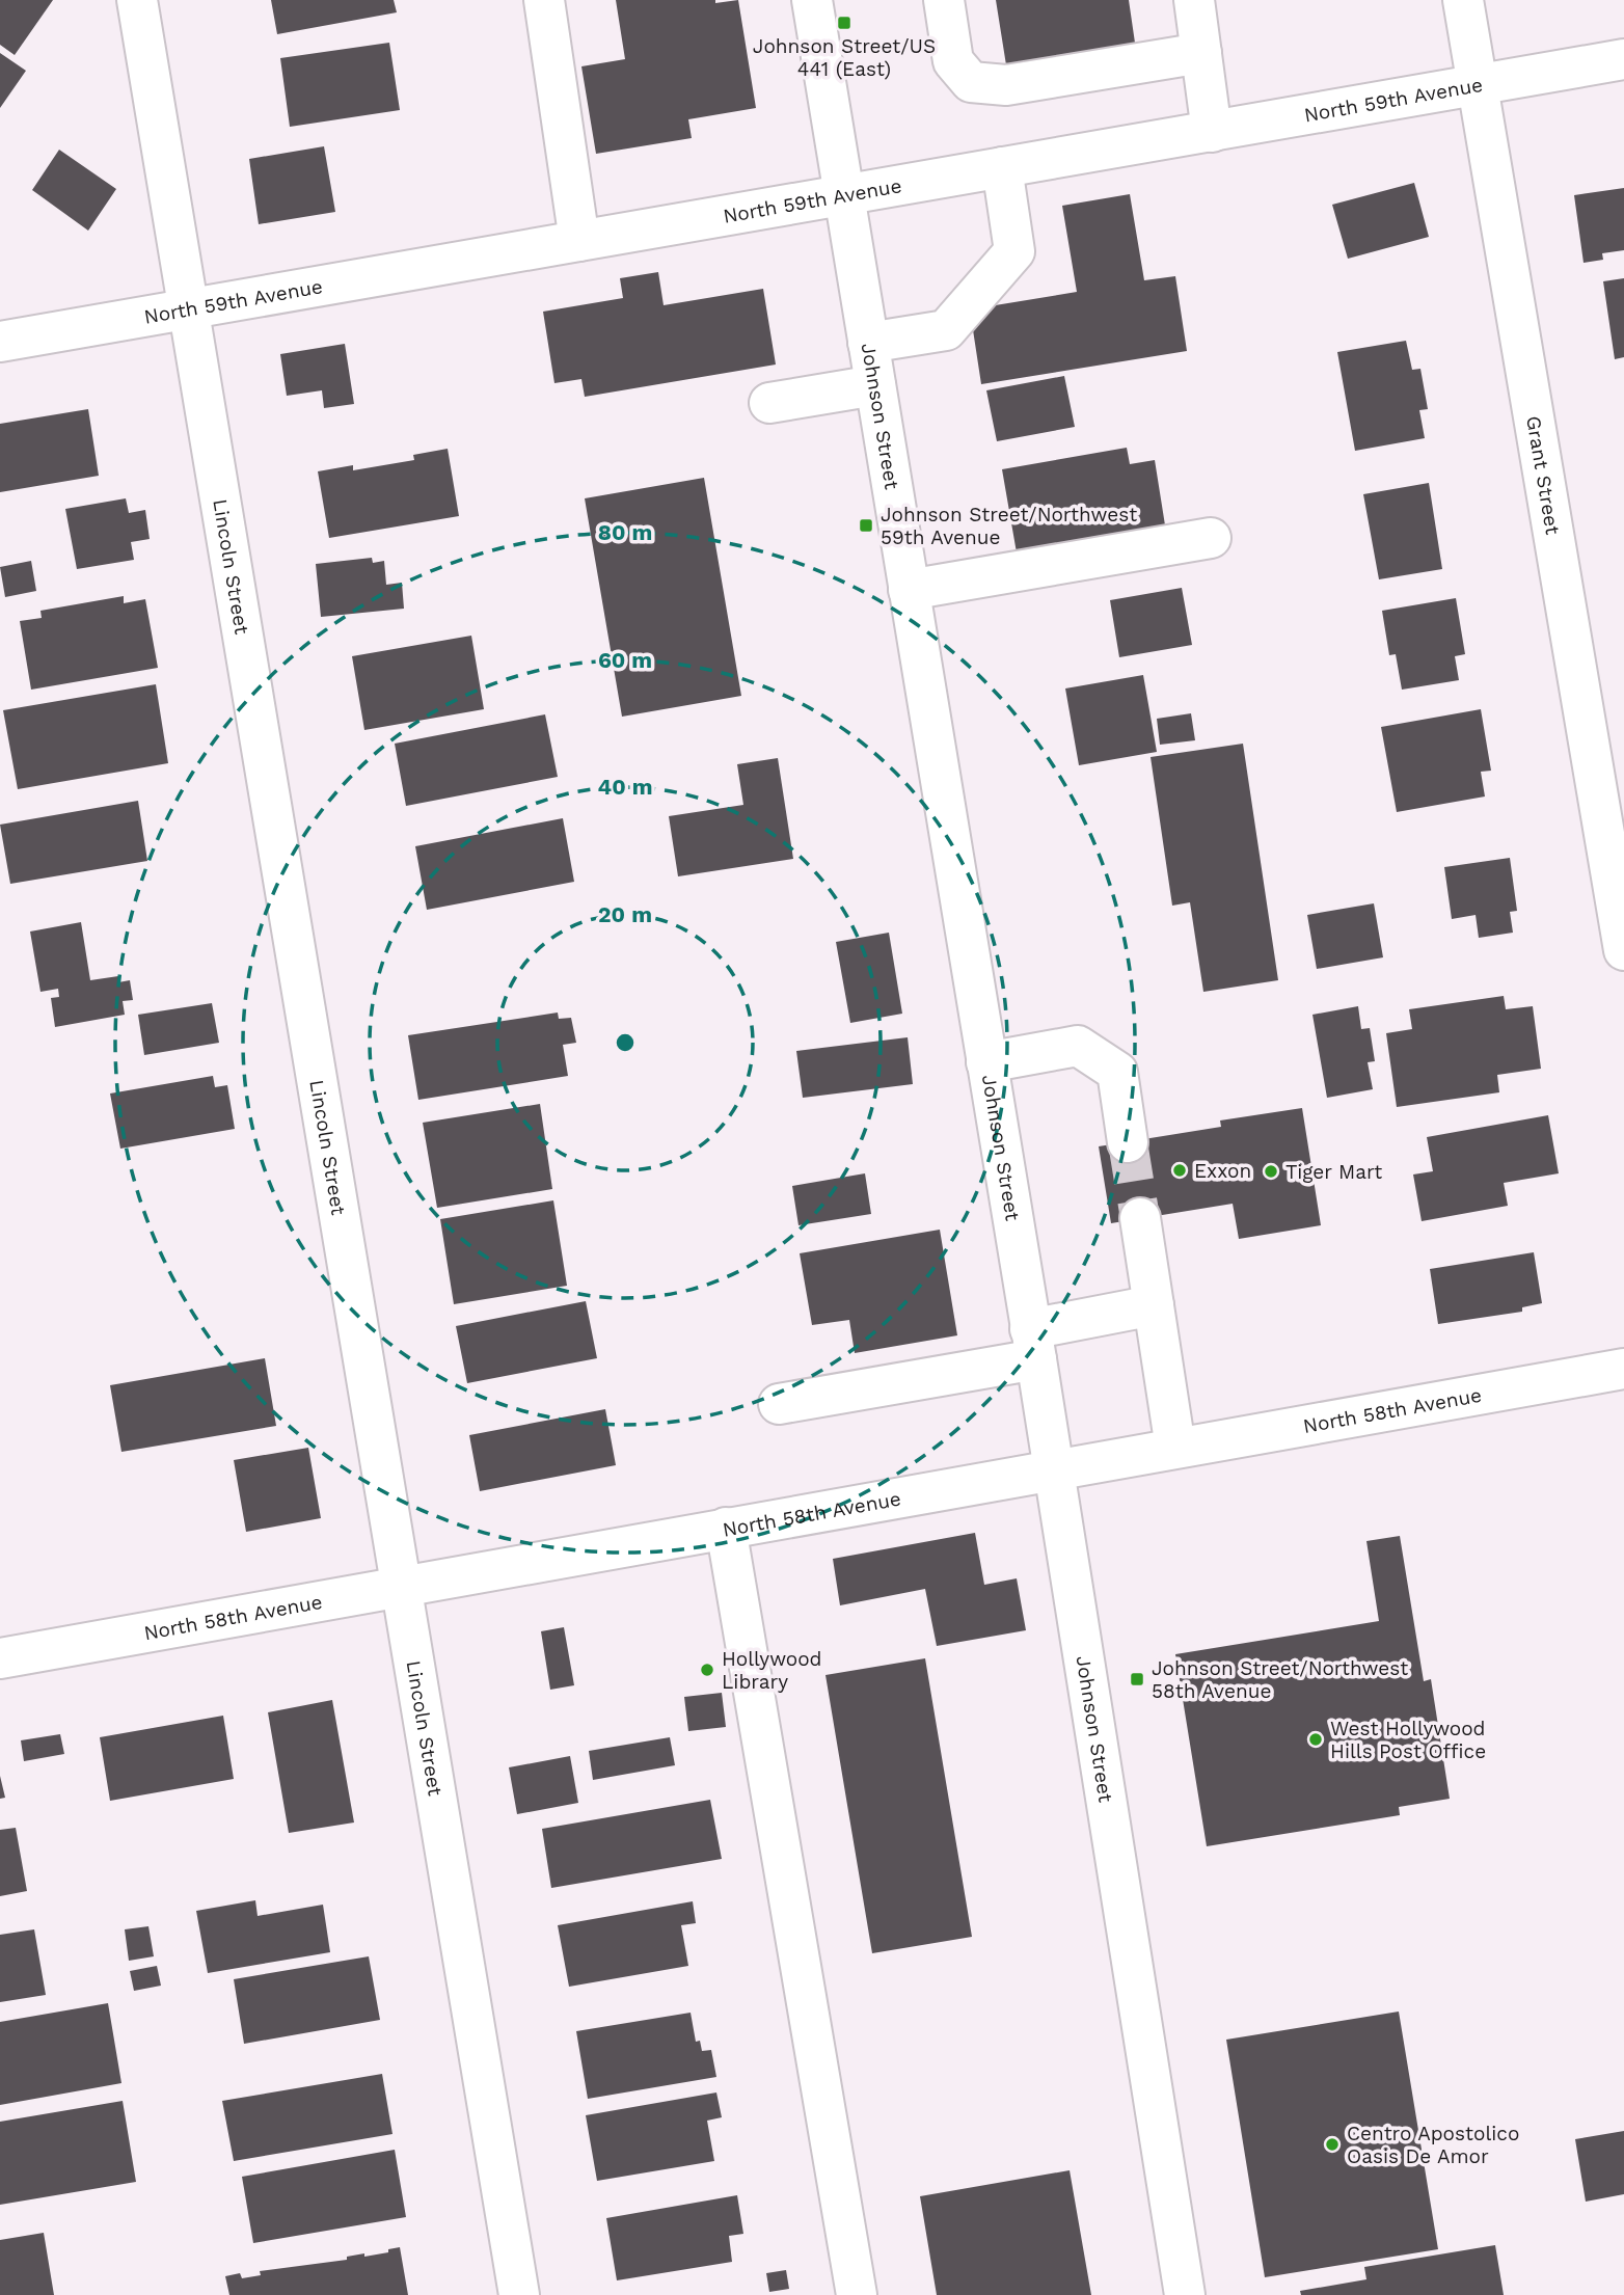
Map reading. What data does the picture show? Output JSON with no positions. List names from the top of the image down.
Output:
{
  "streets": {
    "street": [
      "North 59th Avenue",
      "Johnson Street",
      "Grant Street",
      "Lincoln Street",
      "North 58th Avenue"
    ]
  },
  "crossings": [
    ["North 59th Avenue", "Johnson Street"],
    ["North 59th Avenue", "Grant Street"],
    ["North 59th Avenue", "Lincoln Street"],
    ["Johnson Street", "North 58th Avenue"],
    ["Lincoln Street", "North 58th Avenue"]
  ],
  "places": {
    "transit": ["Johnson Street/US 441 (East)", "Johnson Street/Northwest 59th Avenue", "Johnson Street/Northwest 58th Avenue"],
    "other": [
      "Exxon",
      "Tiger Mart",
      "Hollywood Library",
      "West Hollywood Hills Post Office",
      "Centro Apostolico Oasis De Amor"
    ]
  },
  "rings": [
    "80 m",
    "60 m",
    "40 m",
    "20 m"
  ]
}
